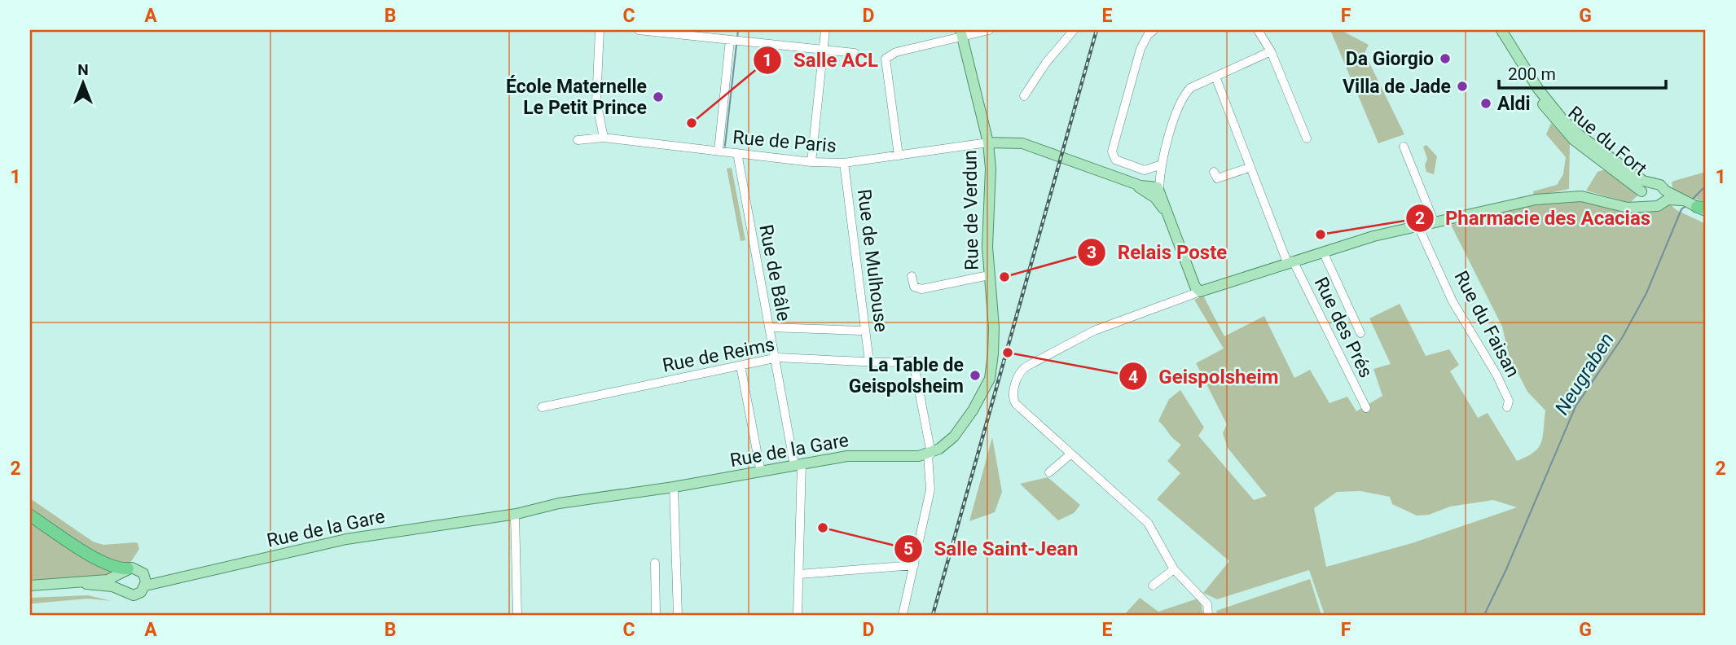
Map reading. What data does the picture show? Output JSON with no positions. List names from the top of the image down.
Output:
{
  "streets": {
    "main road": ["Rue du Fort", "Rue de Verdun", "Rue de la Gare"],
    "street": [
      "Rue de Paris",
      "Rue de Mulhouse",
      "Rue de Bâle",
      "Rue du Faisan",
      "Rue des Prés",
      "Rue de Reims"
    ]
  },
  "crossings": [
    ["Rue de Paris", "Rue de Verdun"],
    ["Rue de Paris", "Rue de Mulhouse"],
    ["Rue de Paris", "Rue de Bâle"],
    ["Rue de Verdun", "Rue de Reims"],
    ["Rue de Verdun", "Rue de la Gare"],
    ["Rue de Mulhouse", "Rue de Reims"],
    ["Rue de Bâle", "Rue de Reims"],
    ["Rue de Bâle", "Rue de la Gare"],
    ["Rue de Reims", "Rue de la Gare"]
  ],
  "water": ["Neugraben"],
  "places": [
    "Da Giorgio",
    "Villa de Jade",
    "École Maternelle Le Petit Prince",
    "Aldi",
    "Salle ACL",
    "Pharmacie des Acacias",
    "Relais Poste",
    "Geispolsheim",
    "La Table de Geispolsheim",
    "Salle Saint-Jean"
  ],
  "scale_bar": "200 m",
  "north": "top",
  "grid": {
    "columns": [
      "A",
      "B",
      "C",
      "D",
      "E",
      "F",
      "G"
    ],
    "rows": ["1", "2"]
  }
}
